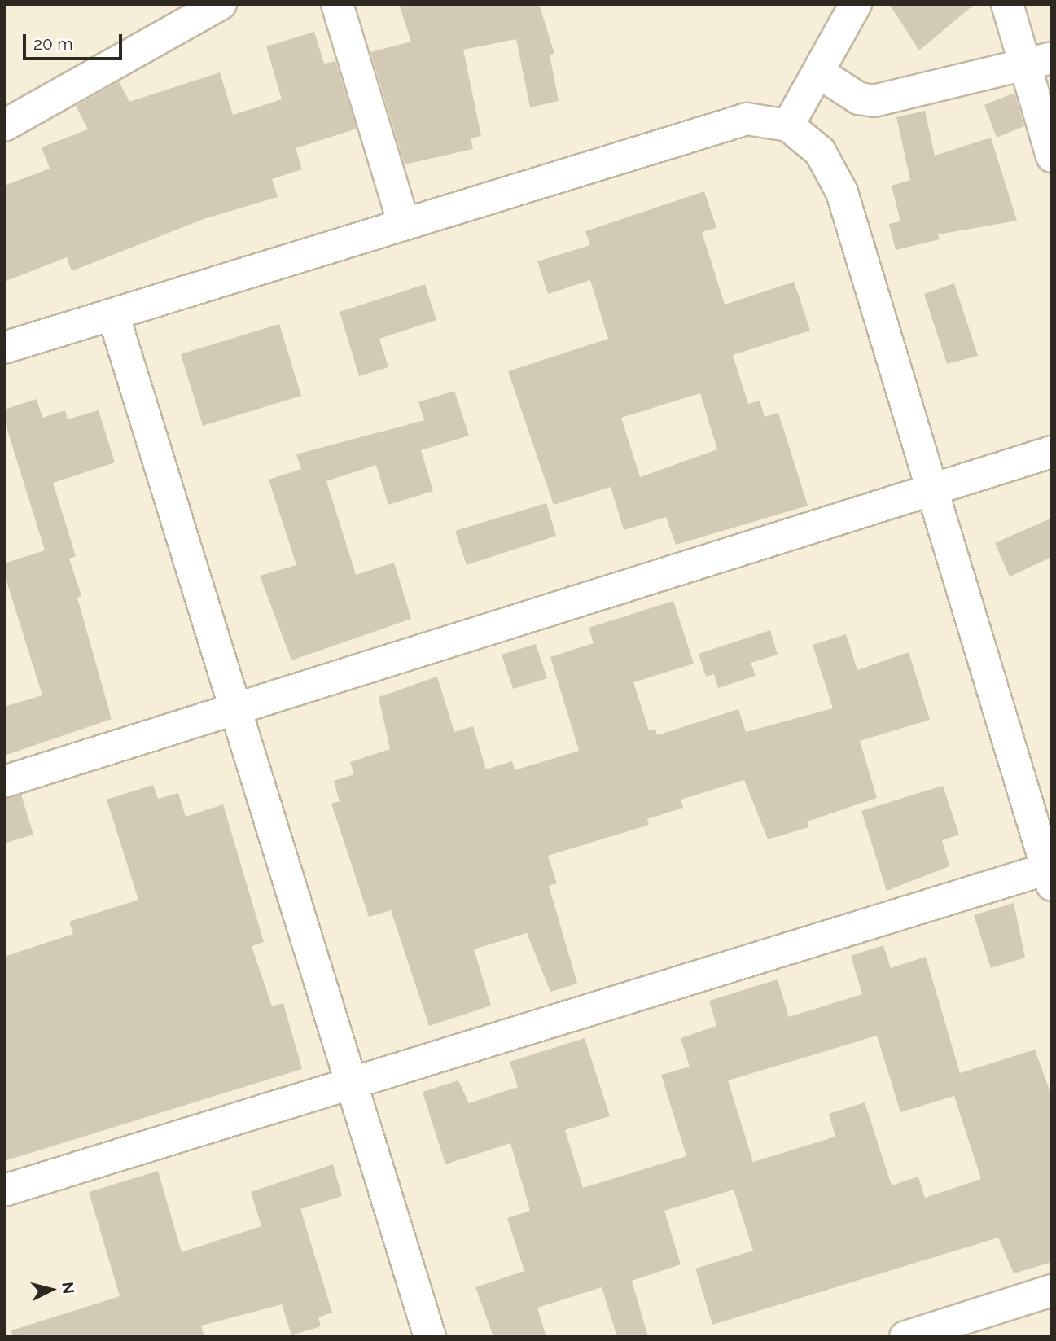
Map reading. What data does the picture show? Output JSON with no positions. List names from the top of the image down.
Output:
{
  "scale_bar": "20 m",
  "north": "right"
}
